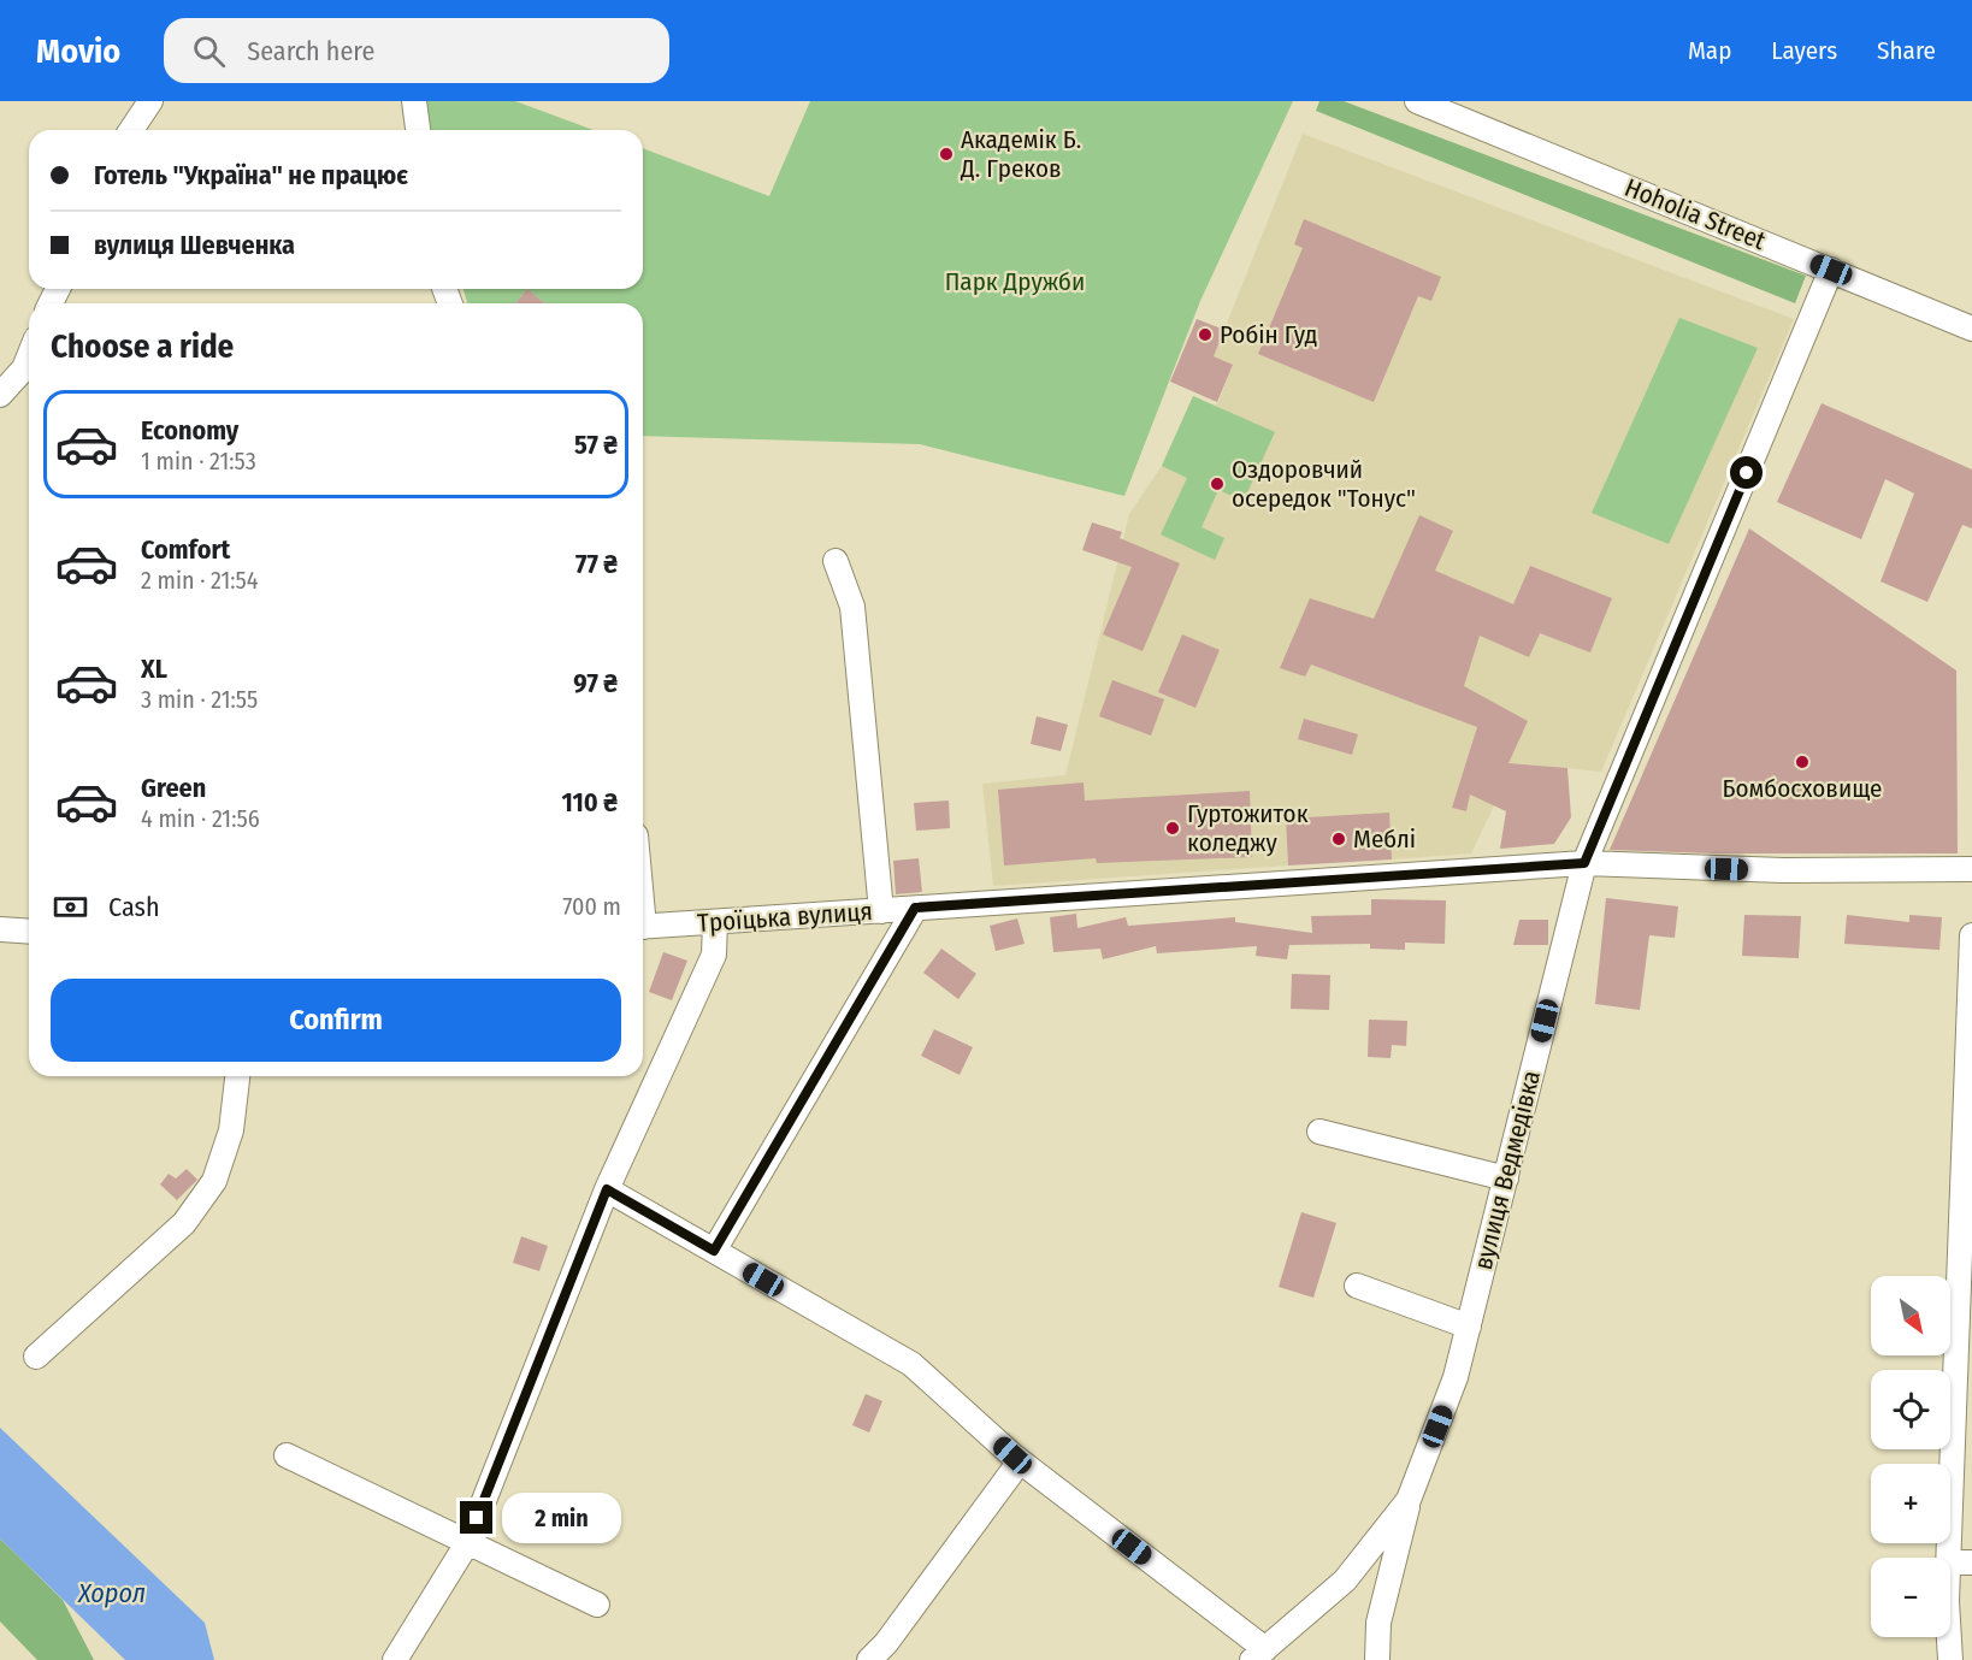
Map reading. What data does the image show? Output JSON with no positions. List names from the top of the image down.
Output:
{
  "streets": {
    "street": ["Hoholia Street", "Троїцька вулиця", "вулиця Ведмедівка"]
  },
  "crossings": [
    ["Hoholia Street", "вулиця Ведмедівка"],
    ["Троїцька вулиця", "вулиця Ведмедівка"]
  ],
  "water": ["Хорол"],
  "parks": ["Парк Дружби"],
  "places": [
    "Академік Б. Д. Греков",
    "Робін Гуд",
    "Оздоровчий осередок \"Тонус\"",
    "Бомбосховище",
    "Гуртожиток коледжу",
    "Меблі"
  ],
  "north": "bottom right",
  "page": {
    "header": "Movio",
    "search": "Search here",
    "nav": ["Map", "Layers", "Share"],
    "banner": ["Готель \"Україна\" не працює", "вулиця Шевченка"],
    "heading": "Choose a ride",
    "list": [
      {
        "name": "Economy",
        "note": "1 min · 21:53",
        "value": "57 ₴"
      },
      {
        "name": "Comfort",
        "note": "2 min · 21:54",
        "value": "77 ₴"
      },
      {
        "name": "XL",
        "note": "3 min · 21:55",
        "value": "97 ₴"
      },
      {
        "name": "Green",
        "note": "4 min · 21:56",
        "value": "110 ₴"
      }
    ],
    "pay": ["Cash", "700 m"],
    "buttons": "Confirm",
    "map_buttons": ["+", "−"],
    "bubble": "2 min"
  }
}
